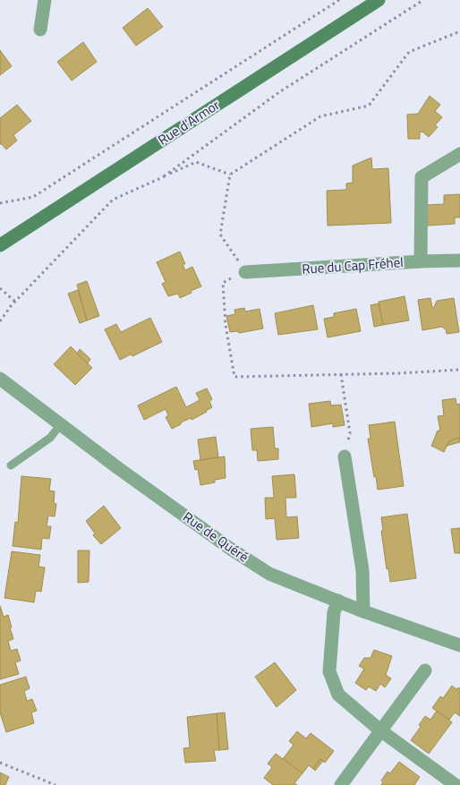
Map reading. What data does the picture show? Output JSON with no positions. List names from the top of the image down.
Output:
{
  "streets": {
    "main road": ["Rue d'Armor"],
    "street": ["Rue du Cap Fréhel", "Rue de Quéré"]
  }
}
